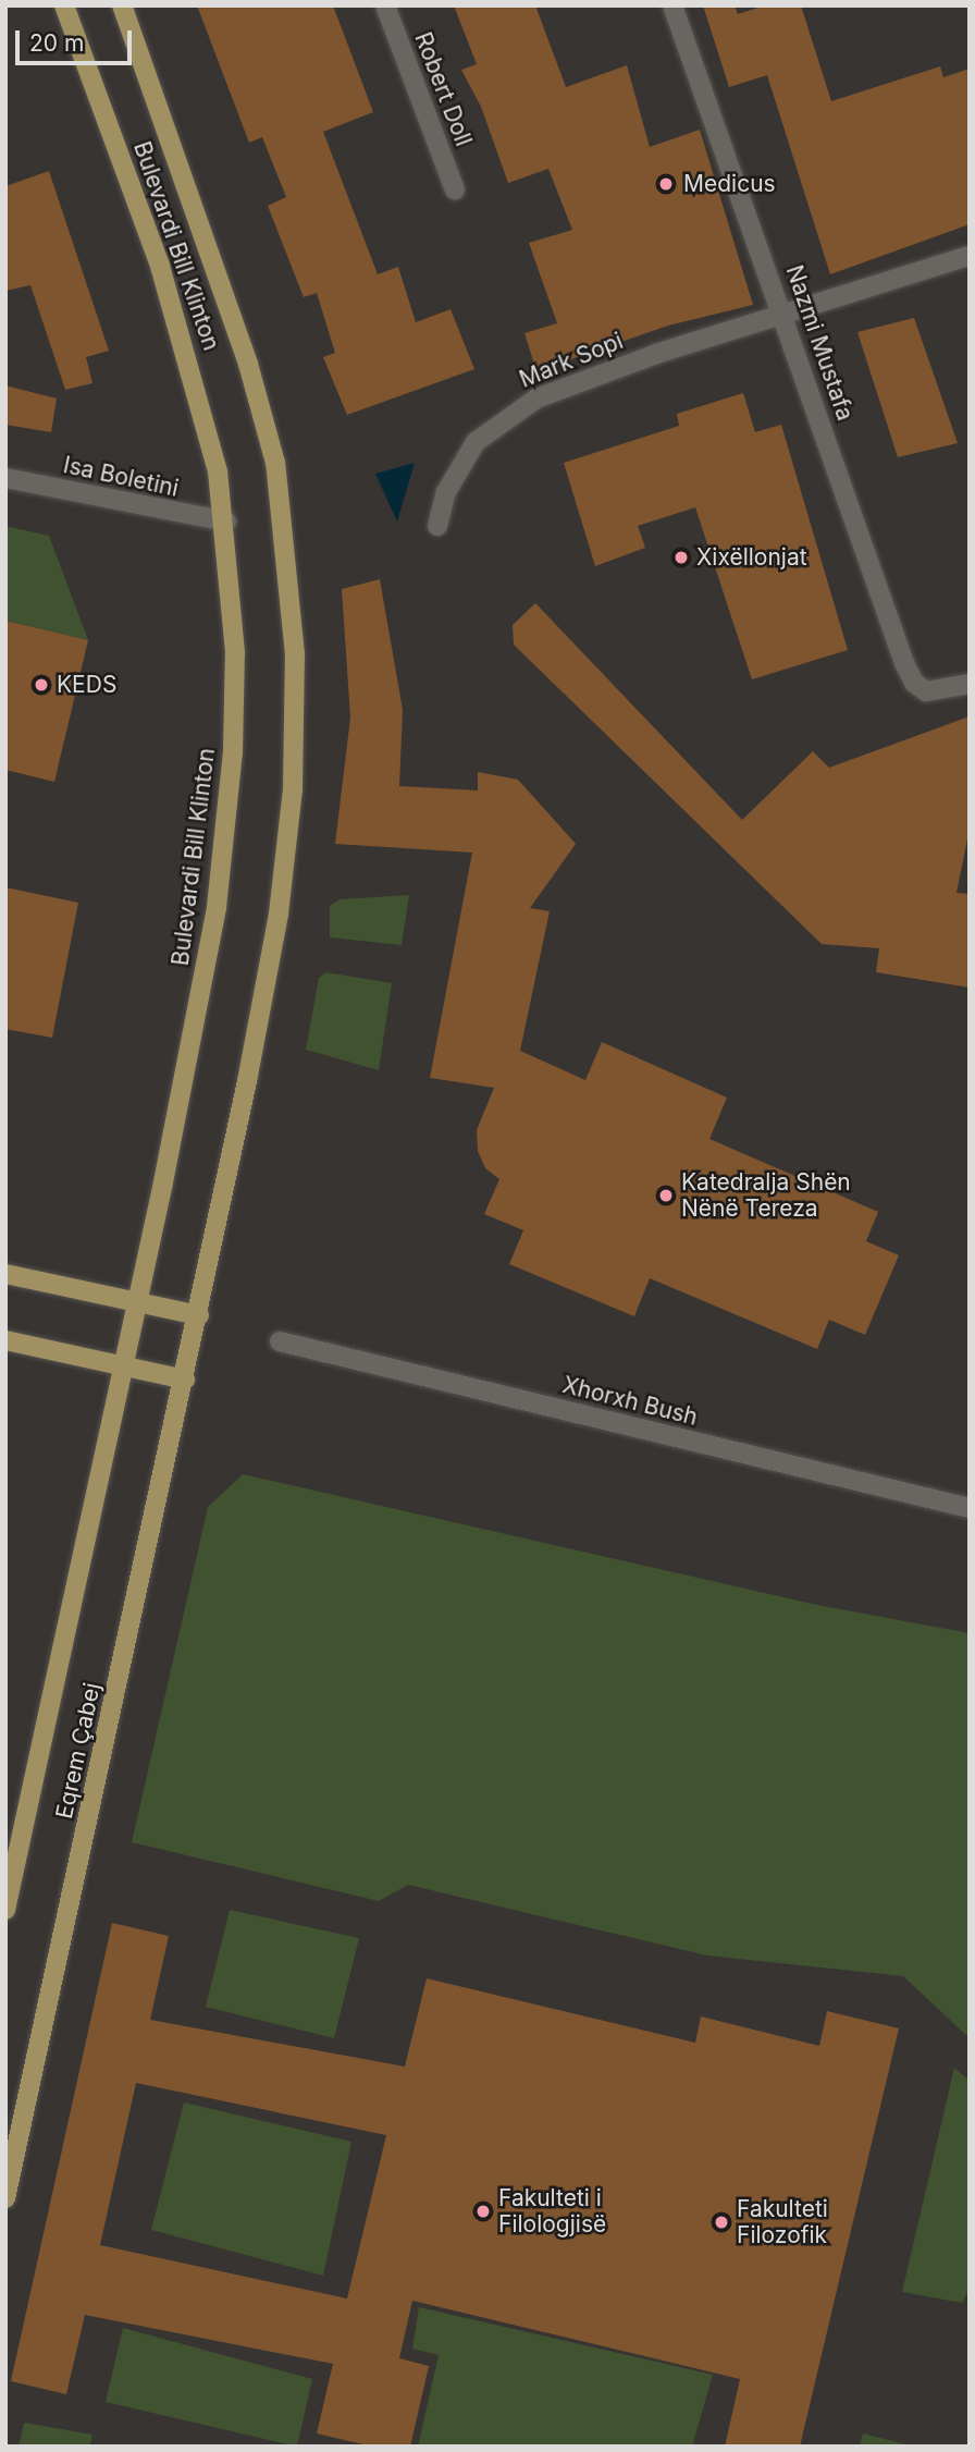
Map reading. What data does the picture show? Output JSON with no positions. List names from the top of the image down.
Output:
{
  "streets": {
    "main road": ["Bulevardi Bill Klinton", "Eqrem Çabej"],
    "street": [
      "Robert Doll",
      "Nazmi Mustafa",
      "Mark Sopi",
      "Isa Boletini",
      "Xhorxh Bush"
    ]
  },
  "crossings": [
    ["Bulevardi Bill Klinton", "Isa Boletini"],
    ["Bulevardi Bill Klinton", "Eqrem Çabej"],
    ["Nazmi Mustafa", "Mark Sopi"]
  ],
  "places": [
    "Medicus",
    "Xixëllonjat",
    "KEDS",
    "Katedralja Shën Nënë Tereza",
    "Fakulteti i Filologjisë",
    "Fakulteti Filozofik"
  ],
  "scale_bar": "20 m"
}
